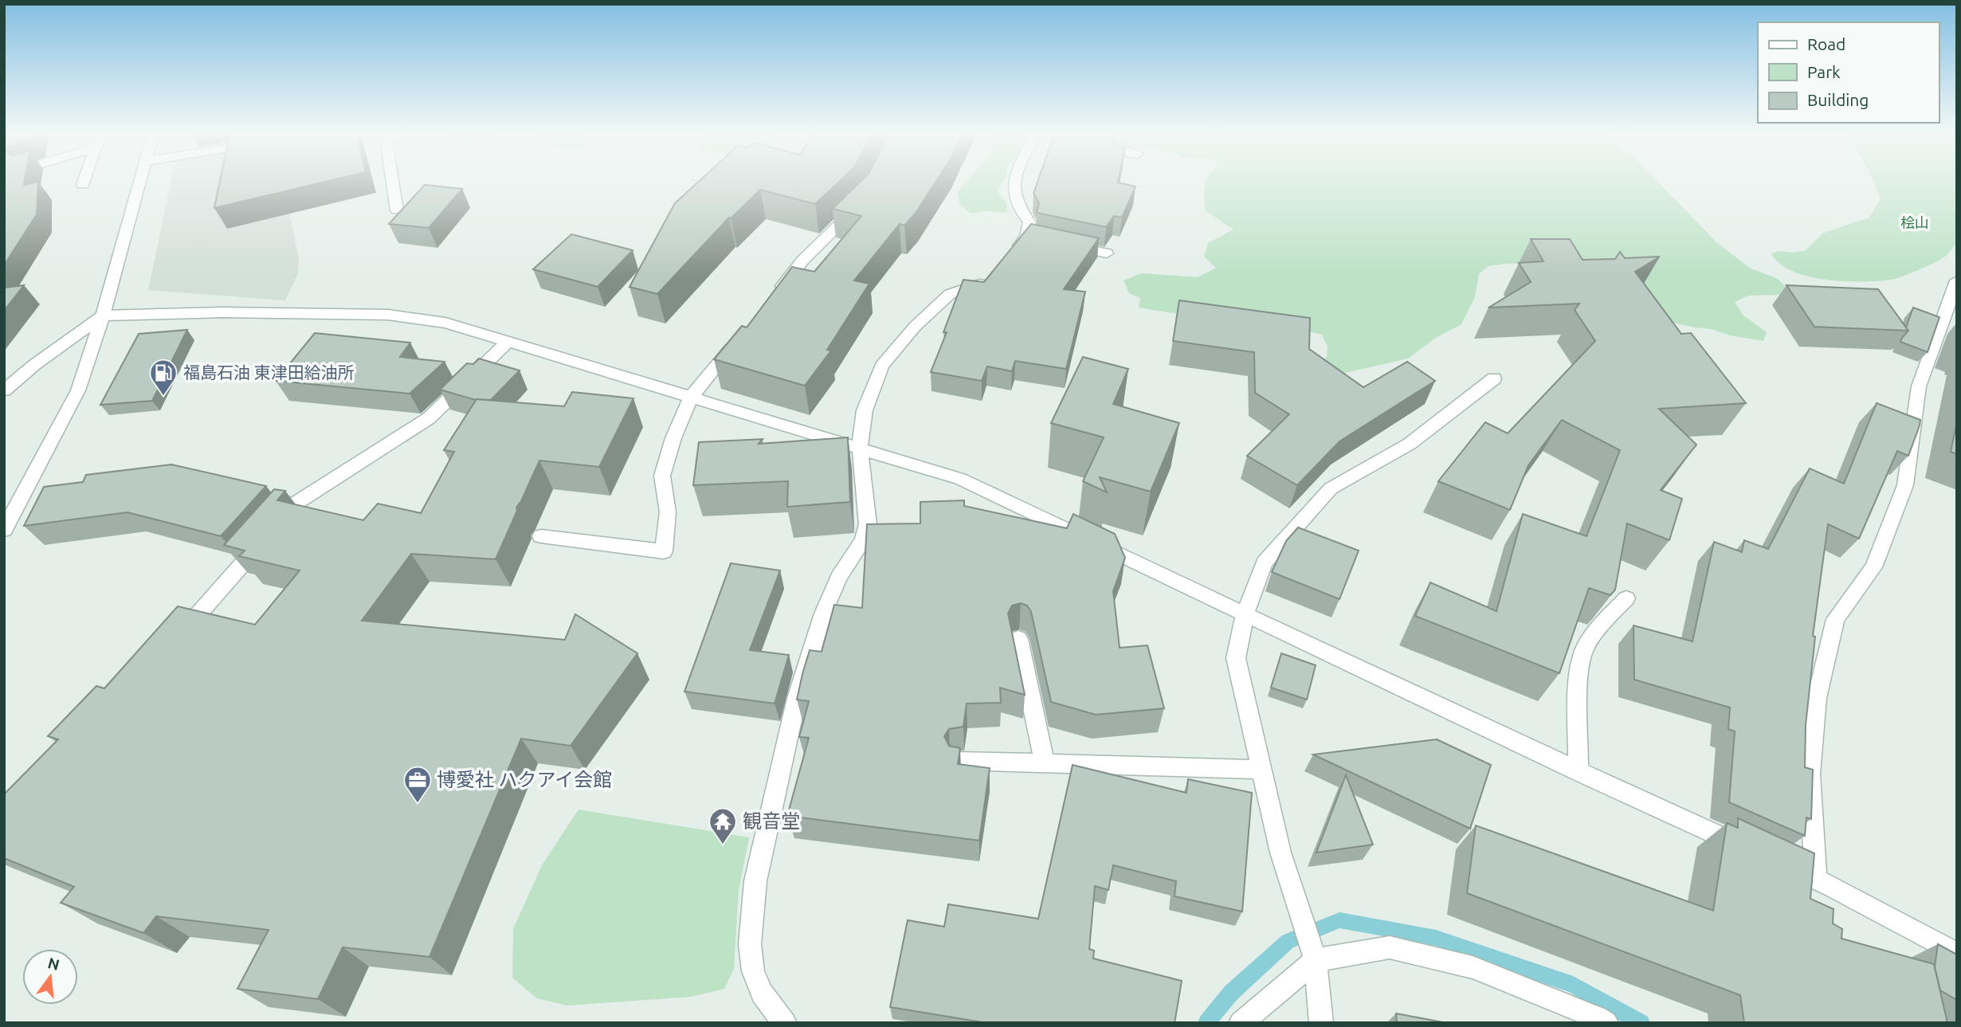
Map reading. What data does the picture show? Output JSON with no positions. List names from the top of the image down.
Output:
{
  "parks": ["桧山"],
  "places": {
    "fuel station": ["福島石油 東津田給油所"],
    "office": ["博愛社 ハクアイ会館"],
    "temple": ["観音堂"]
  },
  "legend": ["Road", "Park", "Building"],
  "north": "top"
}
